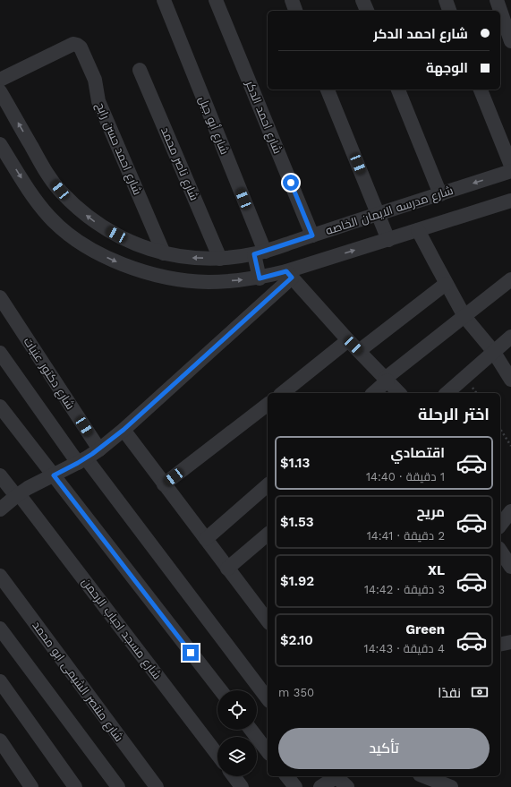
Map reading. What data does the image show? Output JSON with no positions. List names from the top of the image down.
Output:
{
  "streets": {
    "street": [
      "شارع احمد الدكر",
      "شارع أبو جبل",
      "شارع احمد حسن رابح",
      "شارع ناصر محمد",
      "شارع مدرسه الايمان الخاصه",
      "شارع دكتور عنيات",
      "شارع مسجد احباب الرحمن",
      "شارع منتصر الشيمى ابو محمد"
    ]
  },
  "crossings": [
    ["شارع احمد الدكر", "شارع مدرسه الايمان الخاصه"],
    ["شارع أبو جبل", "شارع مدرسه الايمان الخاصه"],
    ["شارع احمد حسن رابح", "شارع مدرسه الايمان الخاصه"],
    ["شارع ناصر محمد", "شارع مدرسه الايمان الخاصه"]
  ],
  "page": {
    "banner": ["شارع احمد الدكر", "الوجهة"],
    "heading": "اختر الرحلة",
    "list": [
      {
        "name": "اقتصادي",
        "note": "1 دقيقة · 14:40",
        "value": "$1.13"
      },
      {
        "name": "مريح",
        "note": "2 دقيقة · 14:41",
        "value": "$1.53"
      },
      {
        "name": "XL",
        "note": "3 دقيقة · 14:42",
        "value": "$1.92"
      },
      {
        "name": "Green",
        "note": "4 دقيقة · 14:43",
        "value": "$2.10"
      }
    ],
    "pay": ["نقدًا", "350 m"],
    "buttons": "تأكيد"
  }
}
